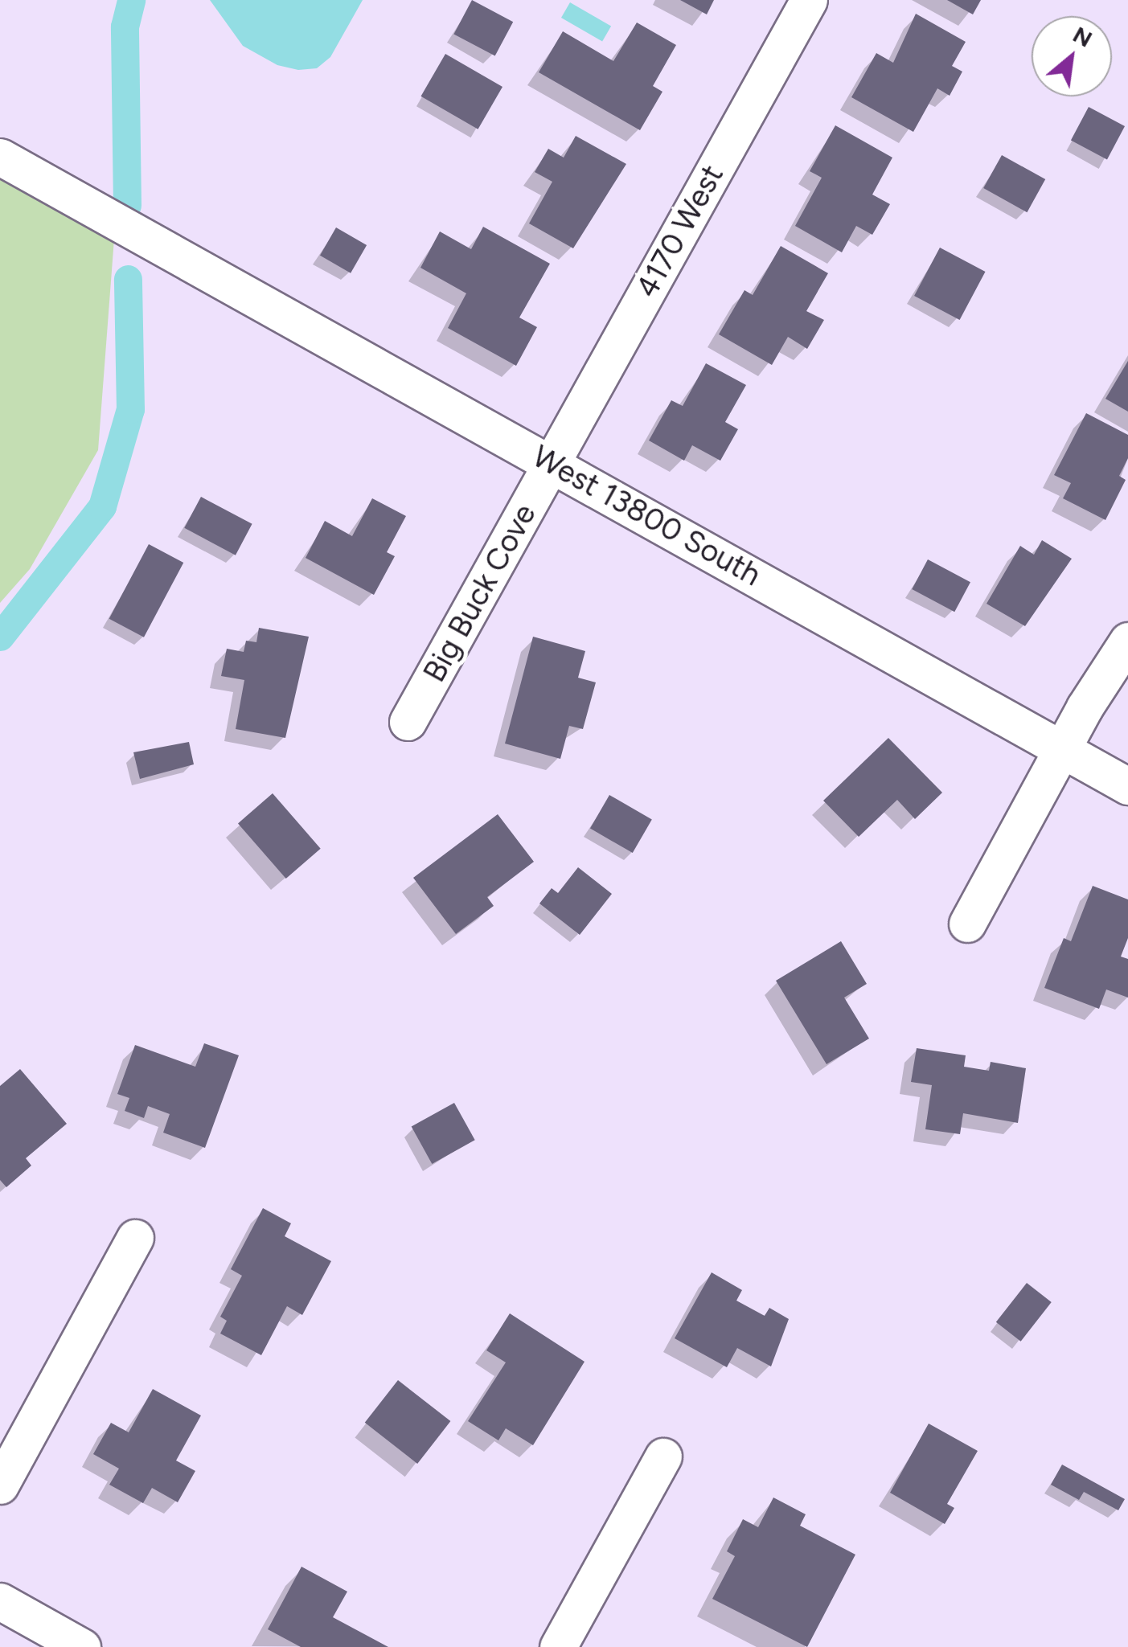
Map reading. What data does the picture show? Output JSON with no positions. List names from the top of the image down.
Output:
{
  "streets": {
    "street": ["4170 West", "West 13800 South", "Big Buck Cove"]
  },
  "crossings": [
    ["4170 West", "West 13800 South"],
    ["4170 West", "Big Buck Cove"],
    ["West 13800 South", "Big Buck Cove"]
  ],
  "north": "top right"
}
